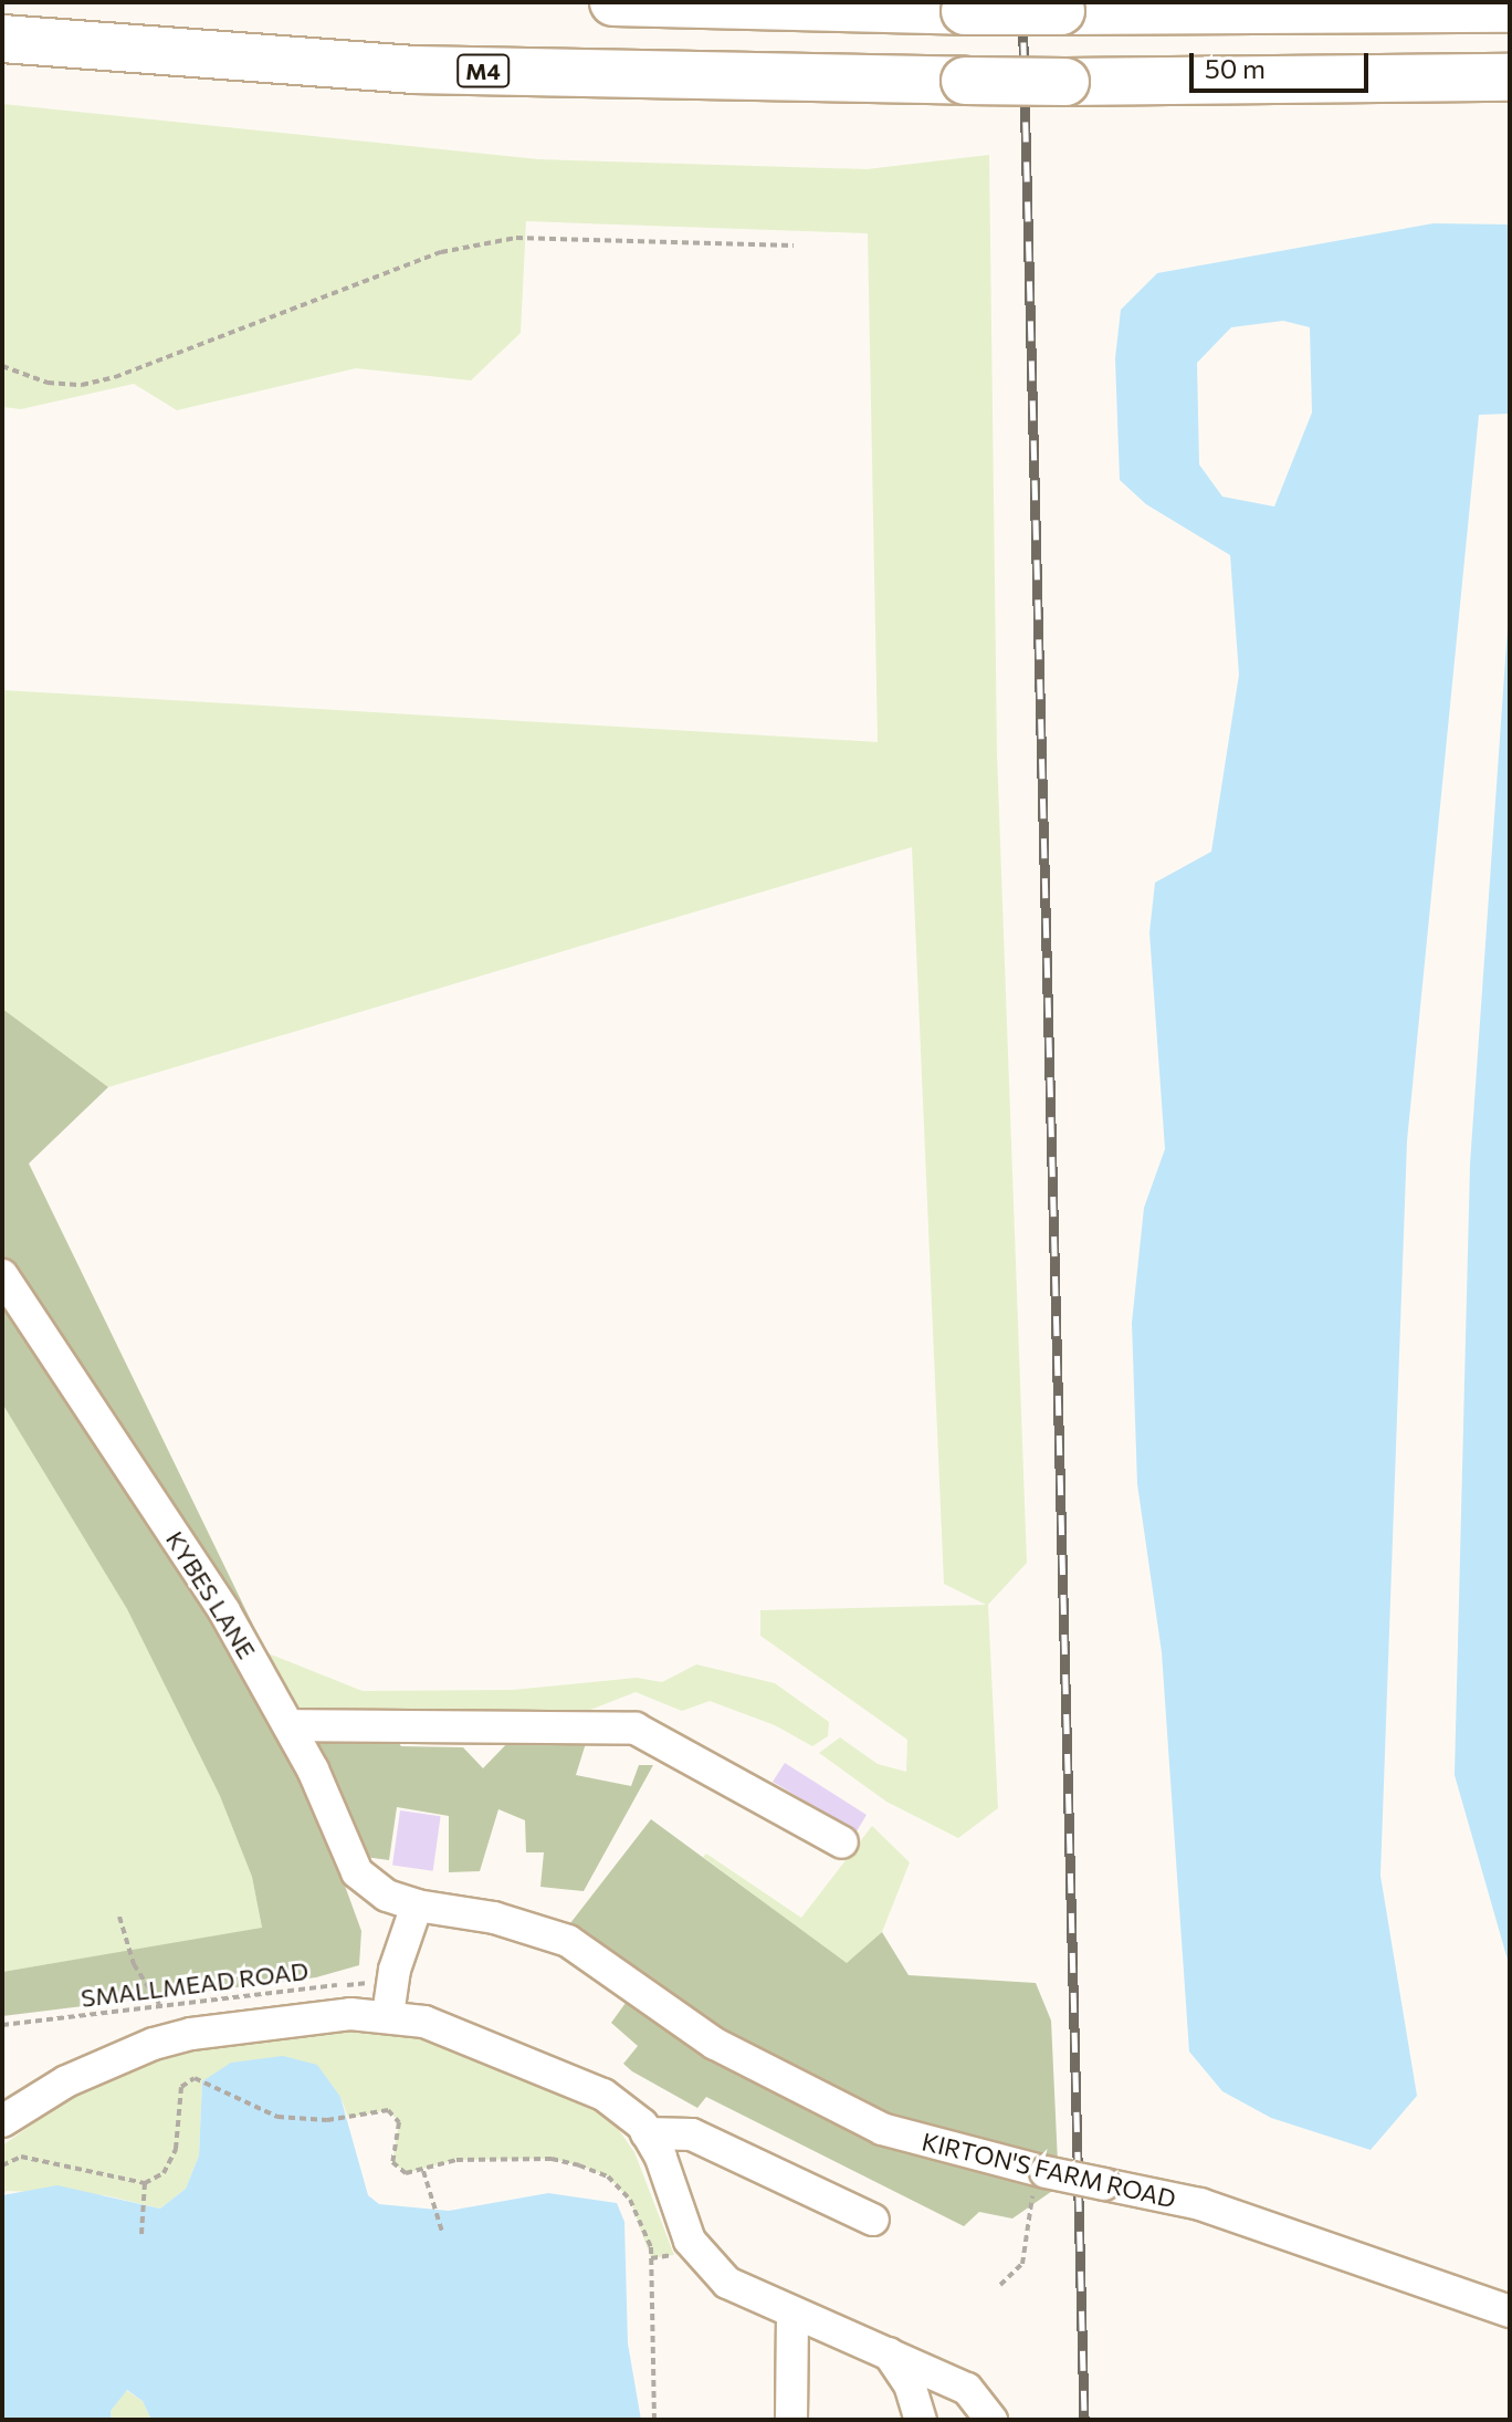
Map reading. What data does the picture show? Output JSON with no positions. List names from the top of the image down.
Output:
{
  "streets": {
    "highway": ["M4"],
    "street": ["KYBES LANE", "KIRTON'S FARM ROAD"],
    "path": ["SMALLMEAD ROAD"]
  },
  "crossings": [
    ["KYBES LANE", "KIRTON'S FARM ROAD"]
  ],
  "scale_bar": "50 m"
}
